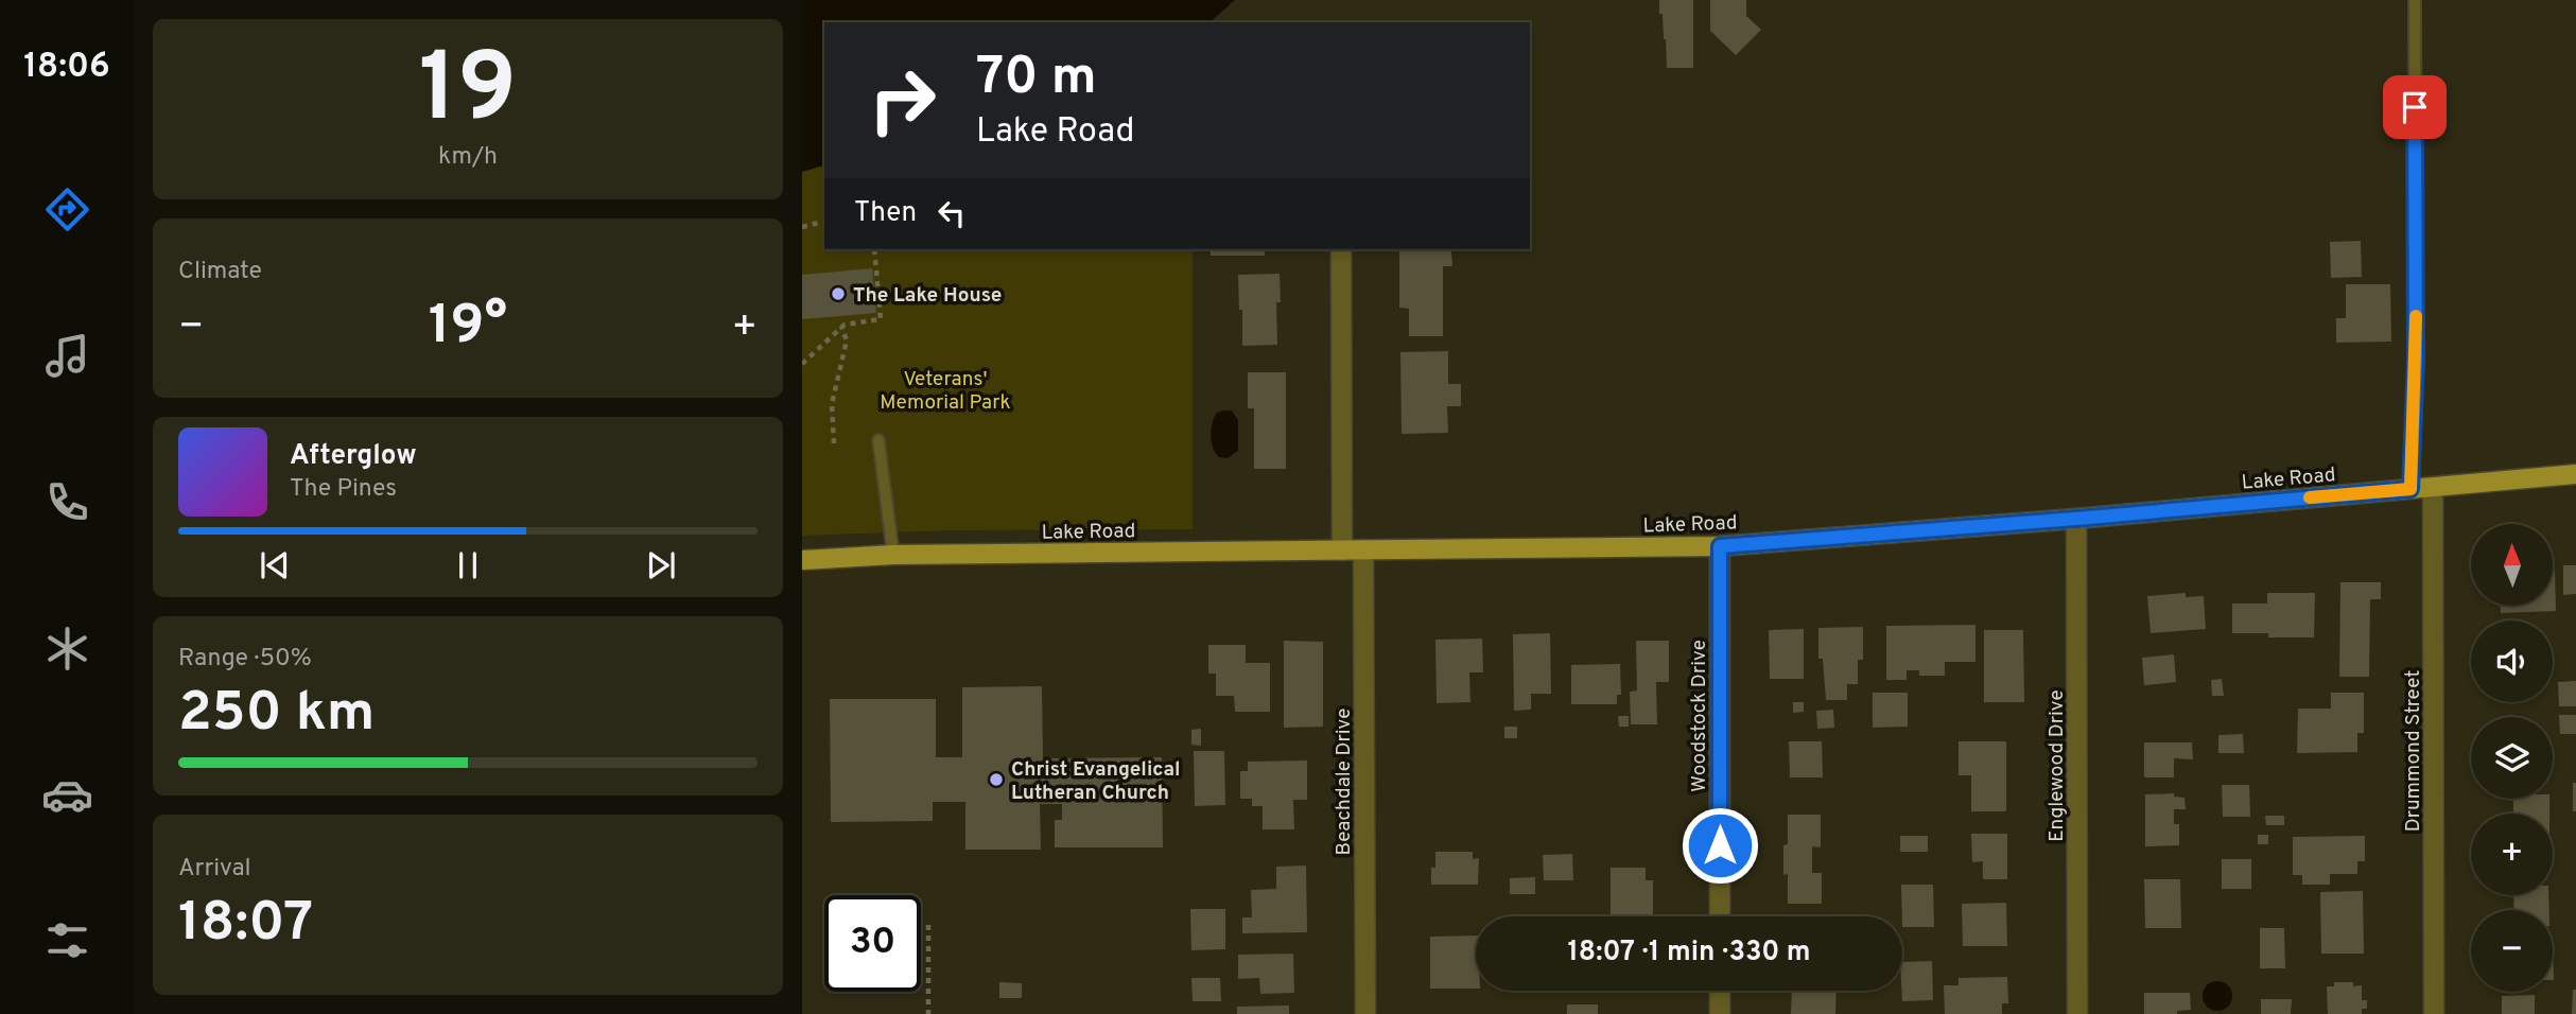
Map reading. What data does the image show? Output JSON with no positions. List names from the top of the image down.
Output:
{
  "streets": {
    "main road": ["Lake Road"],
    "street": [
      "Woodstock Drive",
      "Drummond Street",
      "Englewood Drive",
      "Beachdale Drive"
    ]
  },
  "crossings": [
    ["Lake Road", "Woodstock Drive"],
    ["Lake Road", "Drummond Street"],
    ["Lake Road", "Englewood Drive"],
    ["Lake Road", "Beachdale Drive"]
  ],
  "parks": ["Veterans' Memorial Park"],
  "places": ["The Lake House", "Christ Evangelical Lutheran Church"],
  "north": "top",
  "page": {
    "tabs": "18:06",
    "tile": [
      ["19", "km/h"],
      "Climate",
      ["Range · 50%", "250 km"],
      ["Arrival", "18:07"]
    ],
    "turn": ["70 m", "Lake Road"],
    "then": "Then",
    "heat": ["−", "19°", "+"],
    "song": ["Afterglow", "The Pines"],
    "map_buttons": ["+", "−"],
    "limit": "30",
    "trip": "18:07 · 1 min · 330 m"
  }
}
